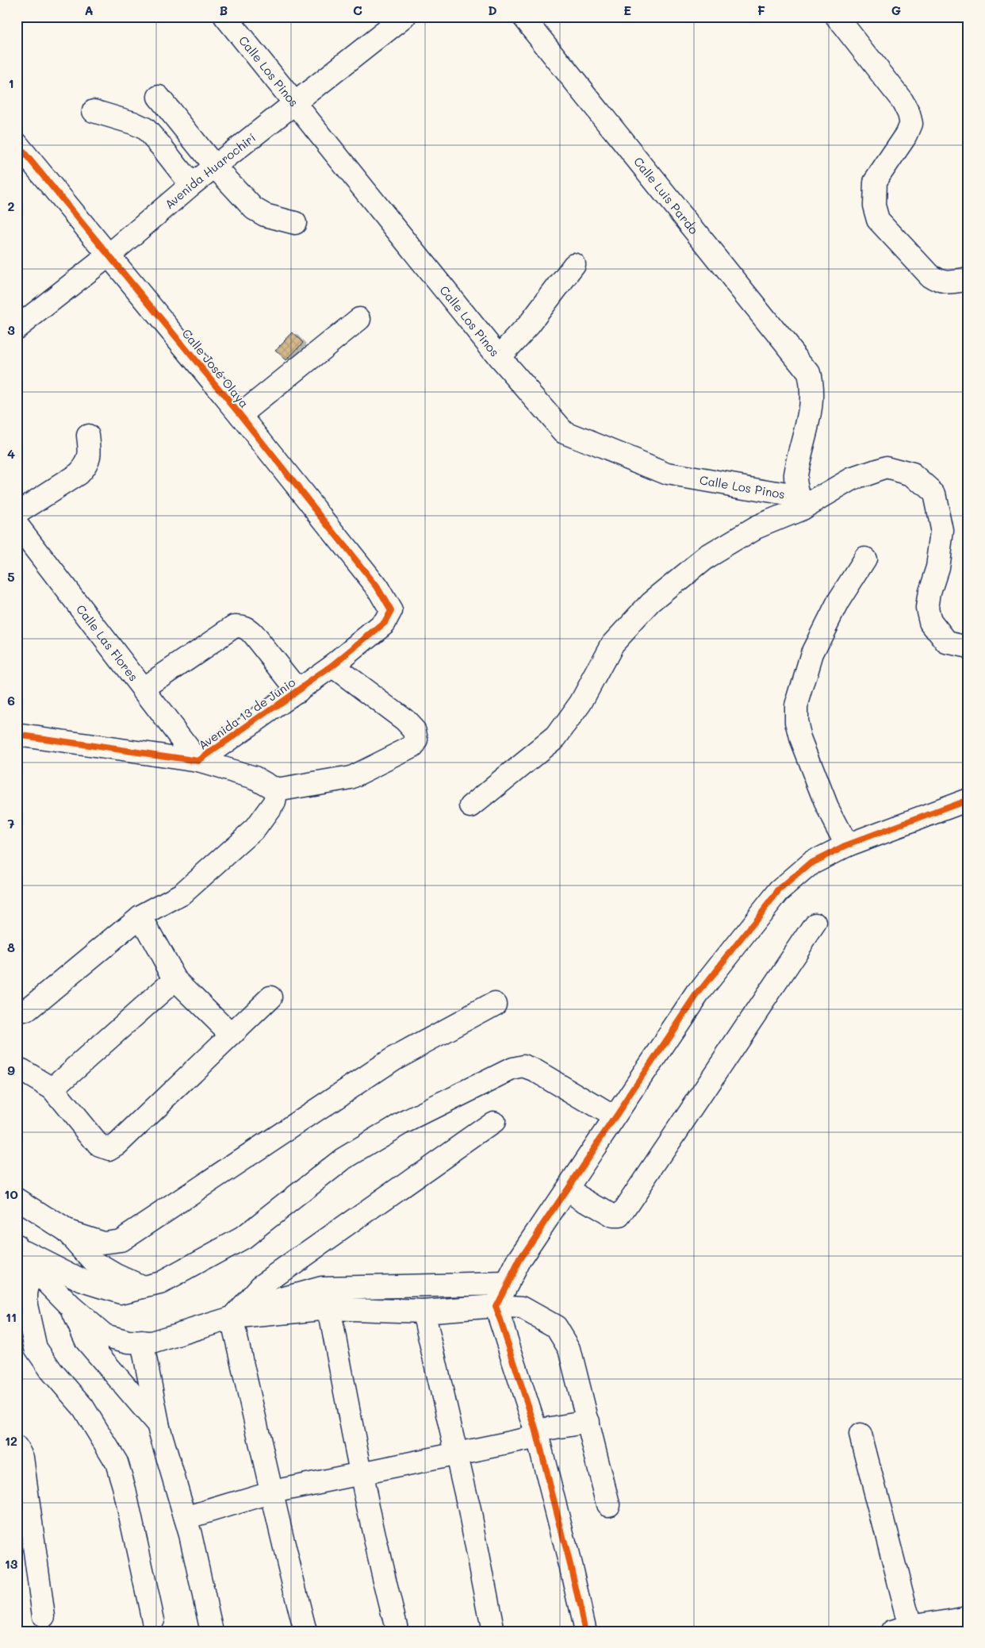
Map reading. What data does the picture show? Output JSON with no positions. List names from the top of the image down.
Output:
{
  "streets": {
    "street": [
      "Calle Los Pinos",
      "Avenida Huarochirí",
      "Calle Luis Pardo",
      "Calle José Olaya",
      "Calle Las Flores",
      "Avenida 13 de Junio"
    ]
  },
  "crossings": [
    ["Calle Los Pinos", "Avenida Huarochirí"],
    ["Calle Los Pinos", "Calle Luis Pardo"],
    ["Avenida Huarochirí", "Calle José Olaya"],
    ["Calle José Olaya", "Avenida 13 de Junio"],
    ["Calle Las Flores", "Avenida 13 de Junio"]
  ],
  "grid": {
    "columns": [
      "A",
      "B",
      "C",
      "D",
      "E",
      "F",
      "G"
    ],
    "rows": [
      "1",
      "2",
      "3",
      "4",
      "5",
      "6",
      "7",
      "8",
      "9",
      "10",
      "11",
      "12",
      "13"
    ]
  }
}
